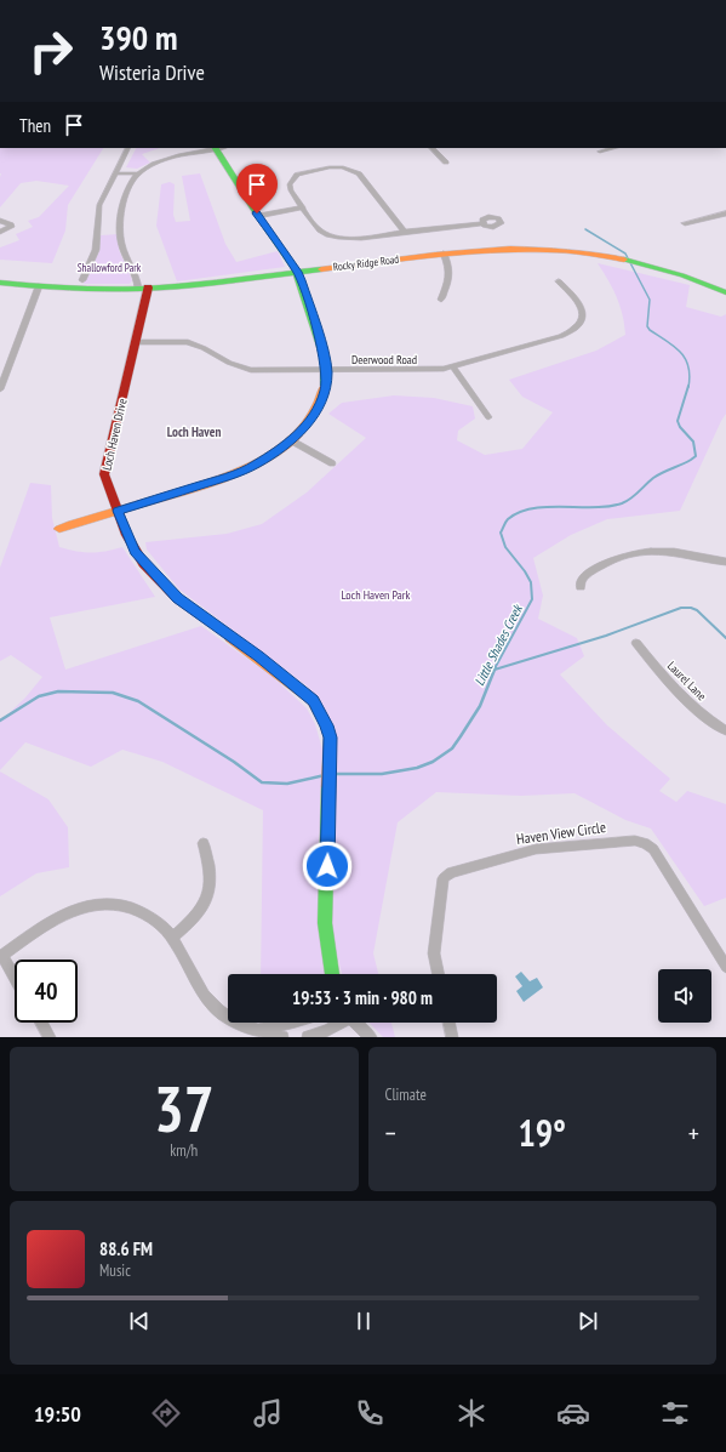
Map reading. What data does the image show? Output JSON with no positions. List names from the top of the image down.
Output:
{
  "streets": {
    "street": [
      "Rocky Ridge Road",
      "Deerwood Road",
      "Loch Haven Drive",
      "Laurel Lane",
      "Haven View Circle"
    ]
  },
  "crossings": [
    ["Rocky Ridge Road", "Loch Haven Drive"],
    ["Deerwood Road", "Loch Haven Drive"]
  ],
  "districts": ["Loch Haven"],
  "water": ["Little Shades Creek"],
  "parks": ["Shallowford Park", "Loch Haven Park"],
  "page": {
    "turn": ["390 m", "Wisteria Drive"],
    "then": "Then",
    "limit": "40",
    "trip": "19:53 · 3 min · 980 m",
    "tile": [
      ["37", "km/h"],
      "Climate"
    ],
    "heat": ["−", "19°", "+"],
    "song": ["88.6 FM", "Music"],
    "tabs": "19:50"
  }
}
